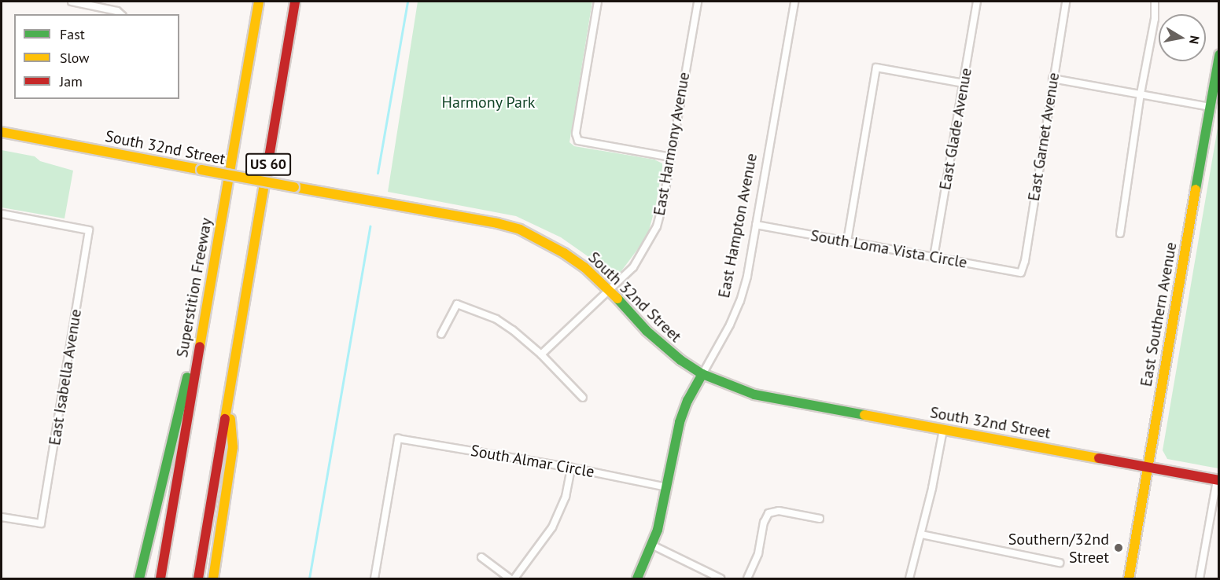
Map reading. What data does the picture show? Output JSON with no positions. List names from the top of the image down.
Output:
{
  "streets": {
    "main road": [
      "South 32nd Street",
      "US 60",
      "East Hampton Avenue",
      "Superstition Freeway",
      "East Southern Avenue"
    ],
    "street": [
      "East Glade Avenue",
      "East Garnet Avenue",
      "East Harmony Avenue",
      "South Loma Vista Circle",
      "East Isabella Avenue",
      "South Almar Circle"
    ]
  },
  "crossings": [
    ["East Glade Avenue", "South Loma Vista Circle"],
    ["East Garnet Avenue", "South Loma Vista Circle"],
    ["East Harmony Avenue", "South 32nd Street"],
    ["South 32nd Street", "East Hampton Avenue"],
    ["South 32nd Street", "East Southern Avenue"],
    ["East Hampton Avenue", "South Loma Vista Circle"],
    ["East Hampton Avenue", "South Almar Circle"]
  ],
  "parks": ["Harmony Park"],
  "places": ["Southern/32nd Street"],
  "legend": ["Fast", "Slow", "Jam"],
  "north": "right"
}
